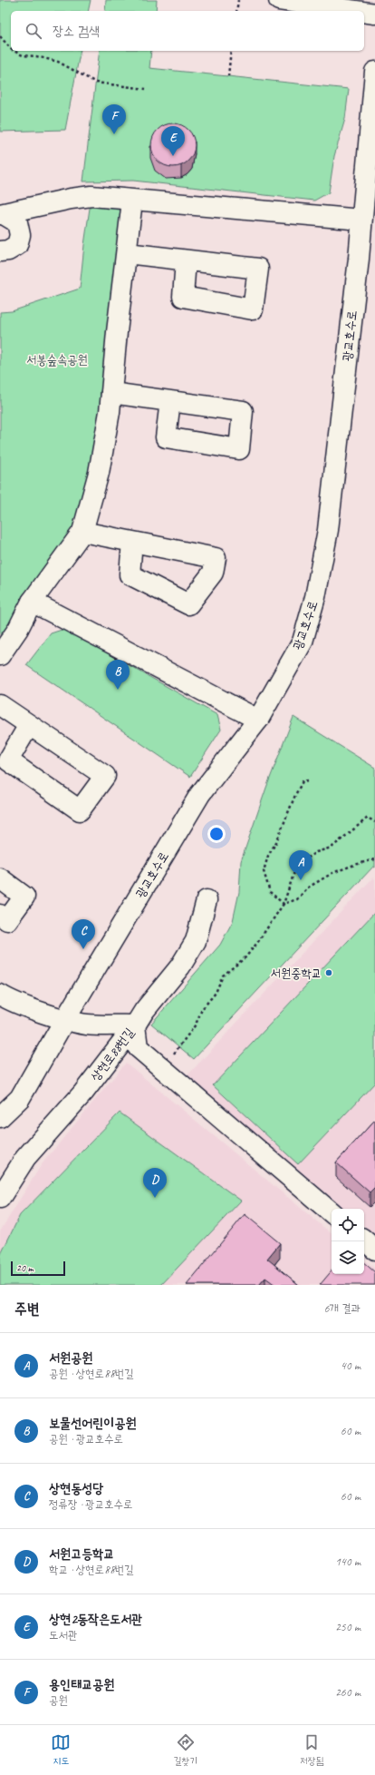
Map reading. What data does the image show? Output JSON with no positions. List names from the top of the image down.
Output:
{
  "streets": {
    "street": ["광교호수로", "상현로88번길"]
  },
  "parks": ["서봉숲속공원"],
  "places": ["서원중학교"],
  "scale_bar": "20 m",
  "page": {
    "search": "장소 검색",
    "pins": [
      "F",
      "E",
      "B",
      "A",
      "C",
      "D"
    ],
    "scale": "20 m",
    "heading": ["주변", "6개 결과"],
    "list": [
      {
        "mark": "A",
        "name": "서원공원",
        "note": "공원 · 상현로88번길",
        "value": "40 m"
      },
      {
        "mark": "B",
        "name": "보물선어린이공원",
        "note": "공원 · 광교호수로",
        "value": "60 m"
      },
      {
        "mark": "C",
        "name": "상현동성당",
        "note": "정류장 · 광교호수로",
        "value": "60 m"
      },
      {
        "mark": "D",
        "name": "서원고등학교",
        "note": "학교 · 상현로88번길",
        "value": "140 m"
      },
      {
        "mark": "E",
        "name": "상현2동작은도서관",
        "note": "도서관",
        "value": "250 m"
      },
      {
        "mark": "F",
        "name": "용인태교공원",
        "note": "공원",
        "value": "260 m"
      }
    ],
    "nav": ["지도", "길찾기", "저장됨"]
  }
}
